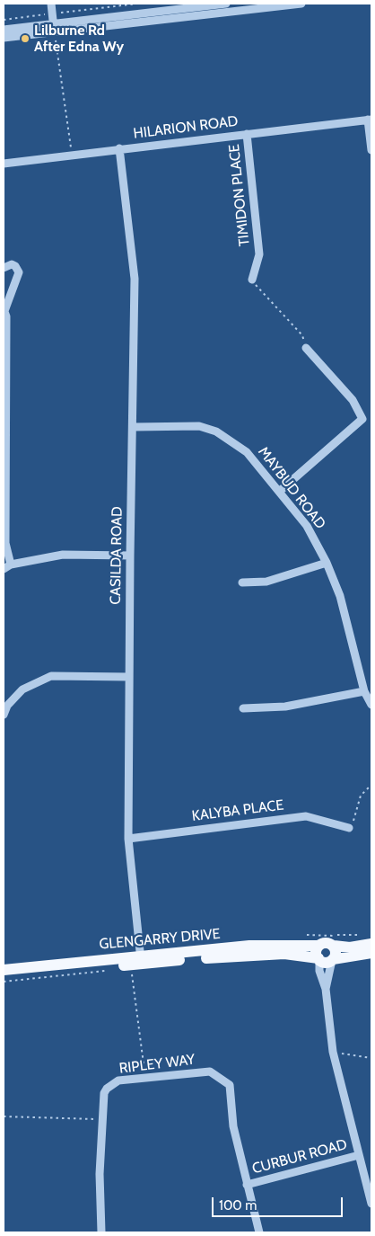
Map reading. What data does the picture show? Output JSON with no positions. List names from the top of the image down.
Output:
{
  "streets": {
    "main road": ["GLENGARRY DRIVE"],
    "street": [
      "HILARION ROAD",
      "TIMIDON PLACE",
      "MAYBUD ROAD",
      "CASILDA ROAD",
      "KALYBA PLACE",
      "RIPLEY WAY",
      "CURBUR ROAD"
    ]
  },
  "crossings": [
    ["HILARION ROAD", "TIMIDON PLACE"],
    ["HILARION ROAD", "CASILDA ROAD"],
    ["MAYBUD ROAD", "CASILDA ROAD"],
    ["CASILDA ROAD", "KALYBA PLACE"],
    ["CASILDA ROAD", "GLENGARRY DRIVE"],
    ["RIPLEY WAY", "CURBUR ROAD"]
  ],
  "places": ["Lilburne Rd After Edna Wy"],
  "scale_bar": "100 m"
}
